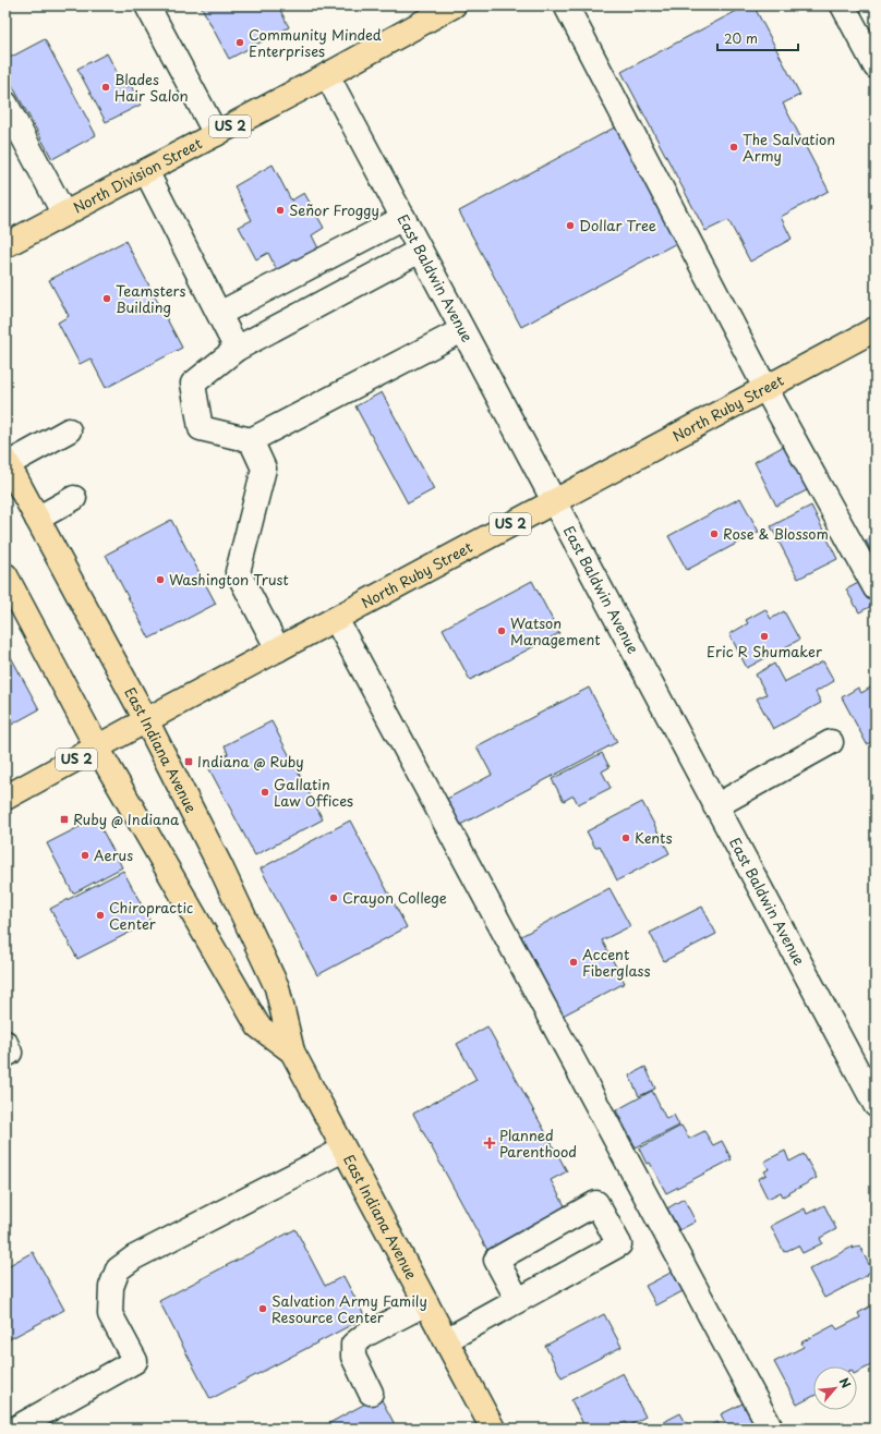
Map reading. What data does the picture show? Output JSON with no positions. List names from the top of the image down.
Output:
{
  "streets": {
    "main road": [
      "US 2",
      "North Division Street",
      "North Ruby Street",
      "East Indiana Avenue"
    ],
    "street": ["East Baldwin Avenue"]
  },
  "crossings": [
    ["North Division Street", "East Baldwin Avenue"],
    ["East Baldwin Avenue", "North Ruby Street"],
    ["North Ruby Street", "East Indiana Avenue"]
  ],
  "places": {
    "other": [
      "Community Minded Enterprises",
      "Blades Hair Salon",
      "The Salvation Army",
      "Señor Froggy",
      "Dollar Tree",
      "Teamsters Building",
      "Rose & Blossom",
      "Washington Trust",
      "Watson Management",
      "Eric R Shumaker",
      "Gallatin Law Offices",
      "Kents",
      "Aerus",
      "Crayon College",
      "Chiropractic Center",
      "Accent Fiberglass",
      "Salvation Army Family Resource Center"
    ],
    "transit": ["Indiana @ Ruby", "Ruby @ Indiana"],
    "health": ["Planned Parenthood"]
  },
  "scale_bar": "20 m",
  "north": "top right"
}
